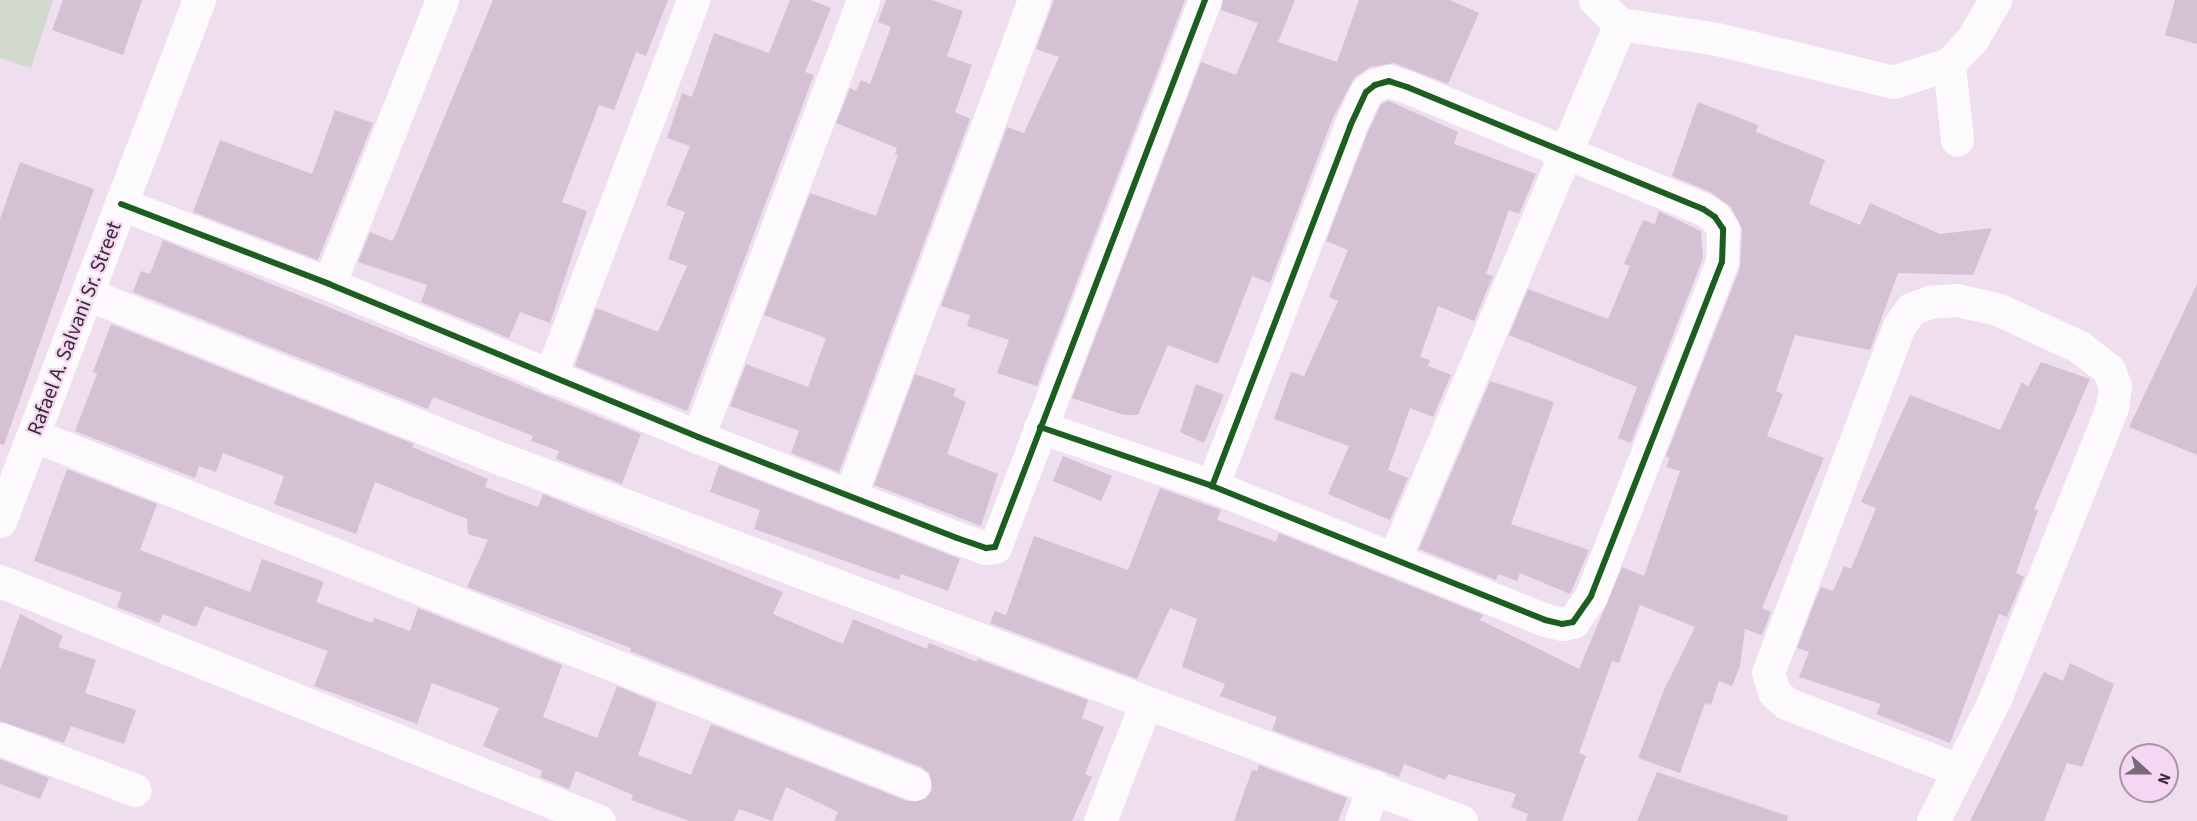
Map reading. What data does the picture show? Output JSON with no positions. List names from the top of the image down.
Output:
{
  "streets": {
    "street": ["Rafael A. Salvani Sr. Street"]
  },
  "north": "right"
}
